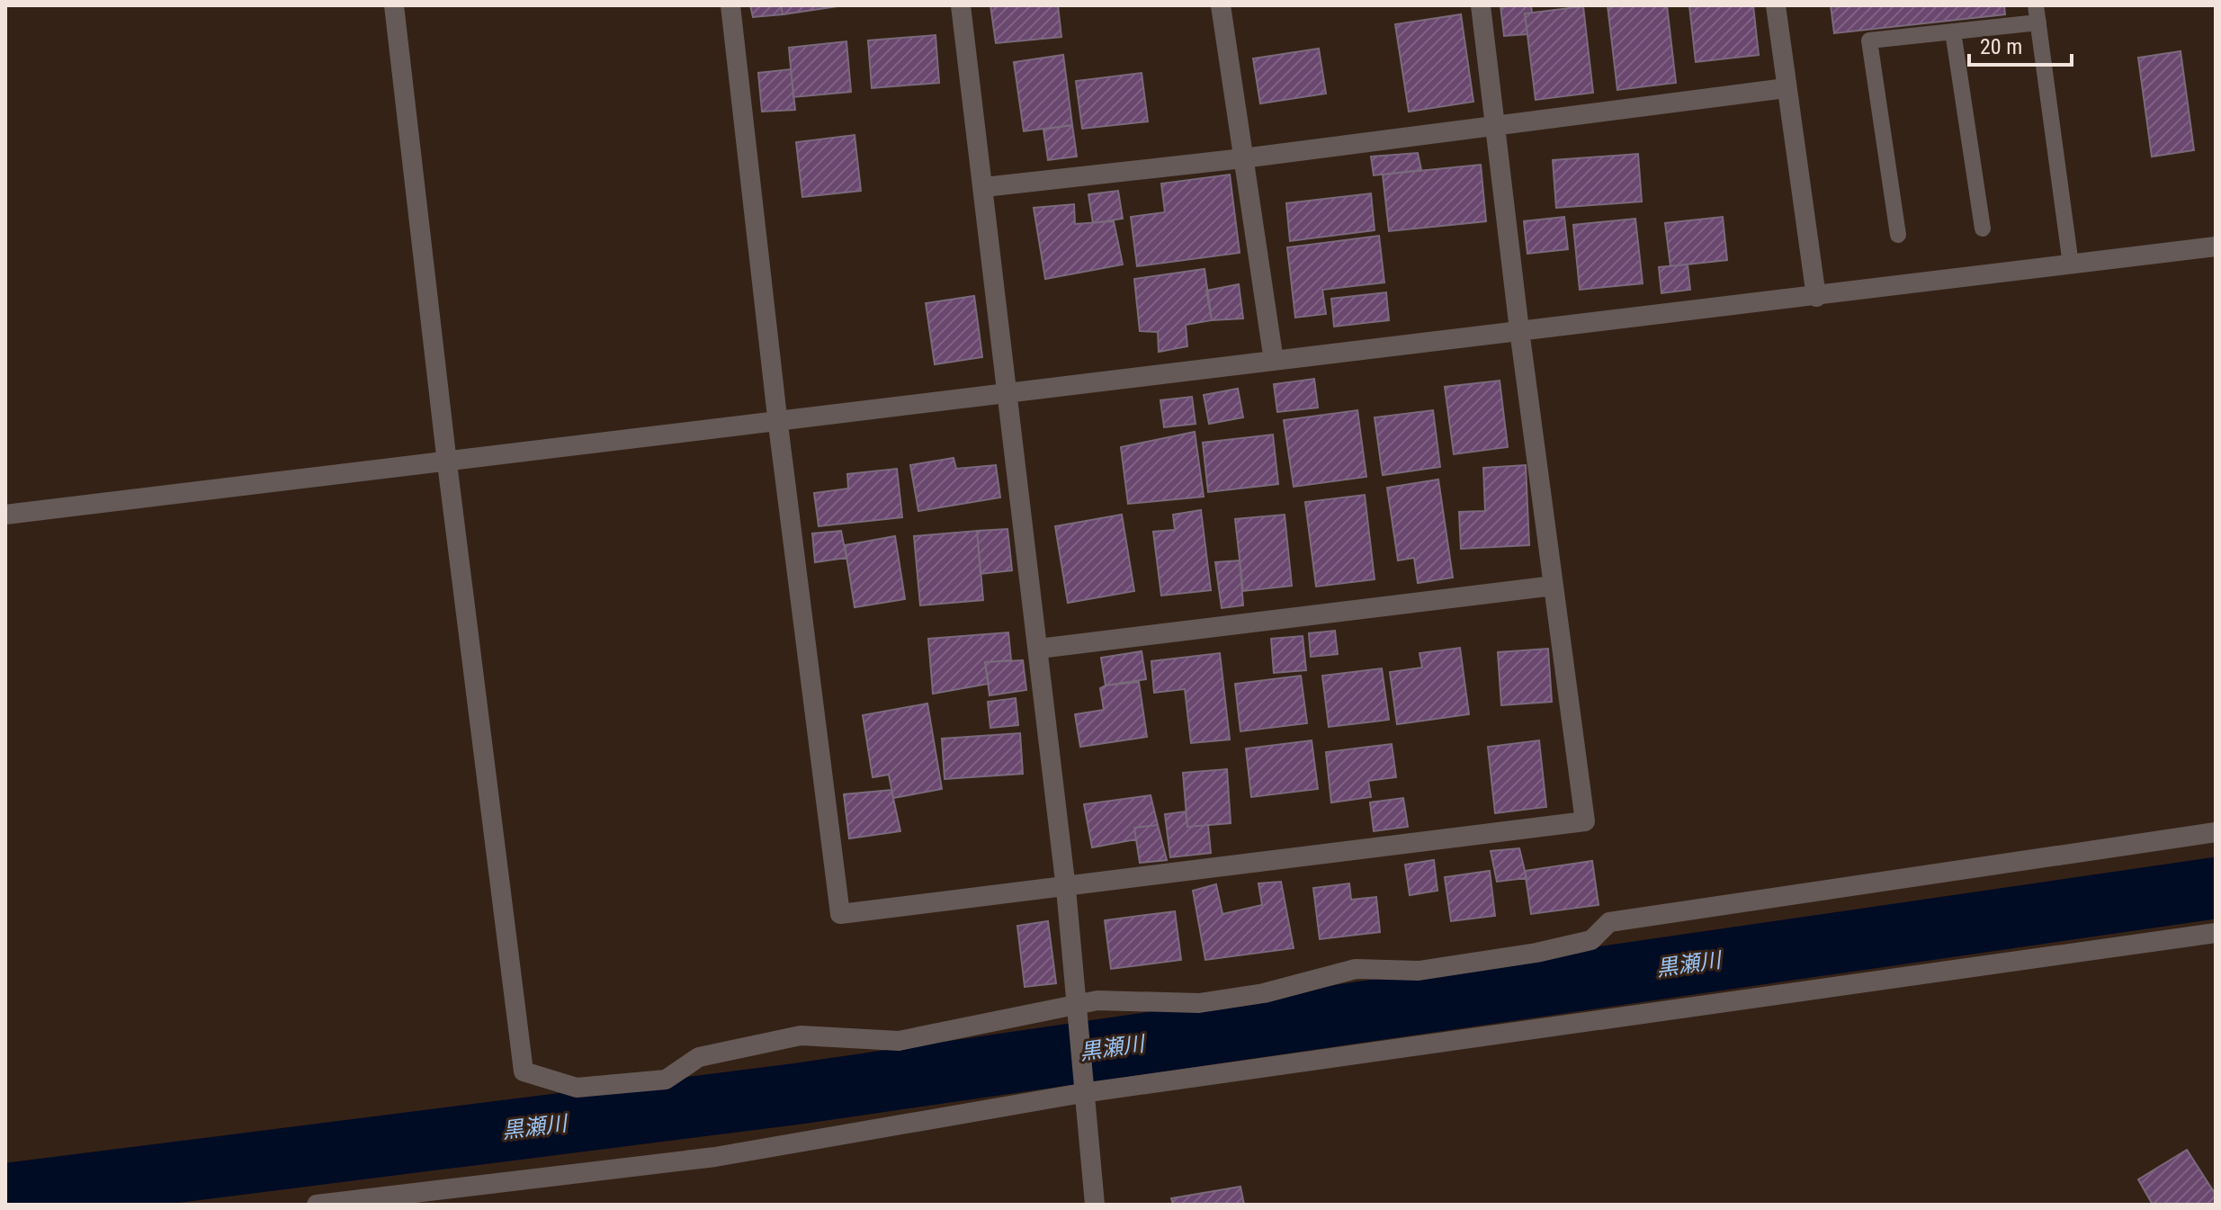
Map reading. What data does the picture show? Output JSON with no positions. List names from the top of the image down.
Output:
{
  "water": ["黒瀬川"],
  "scale_bar": "20 m"
}
